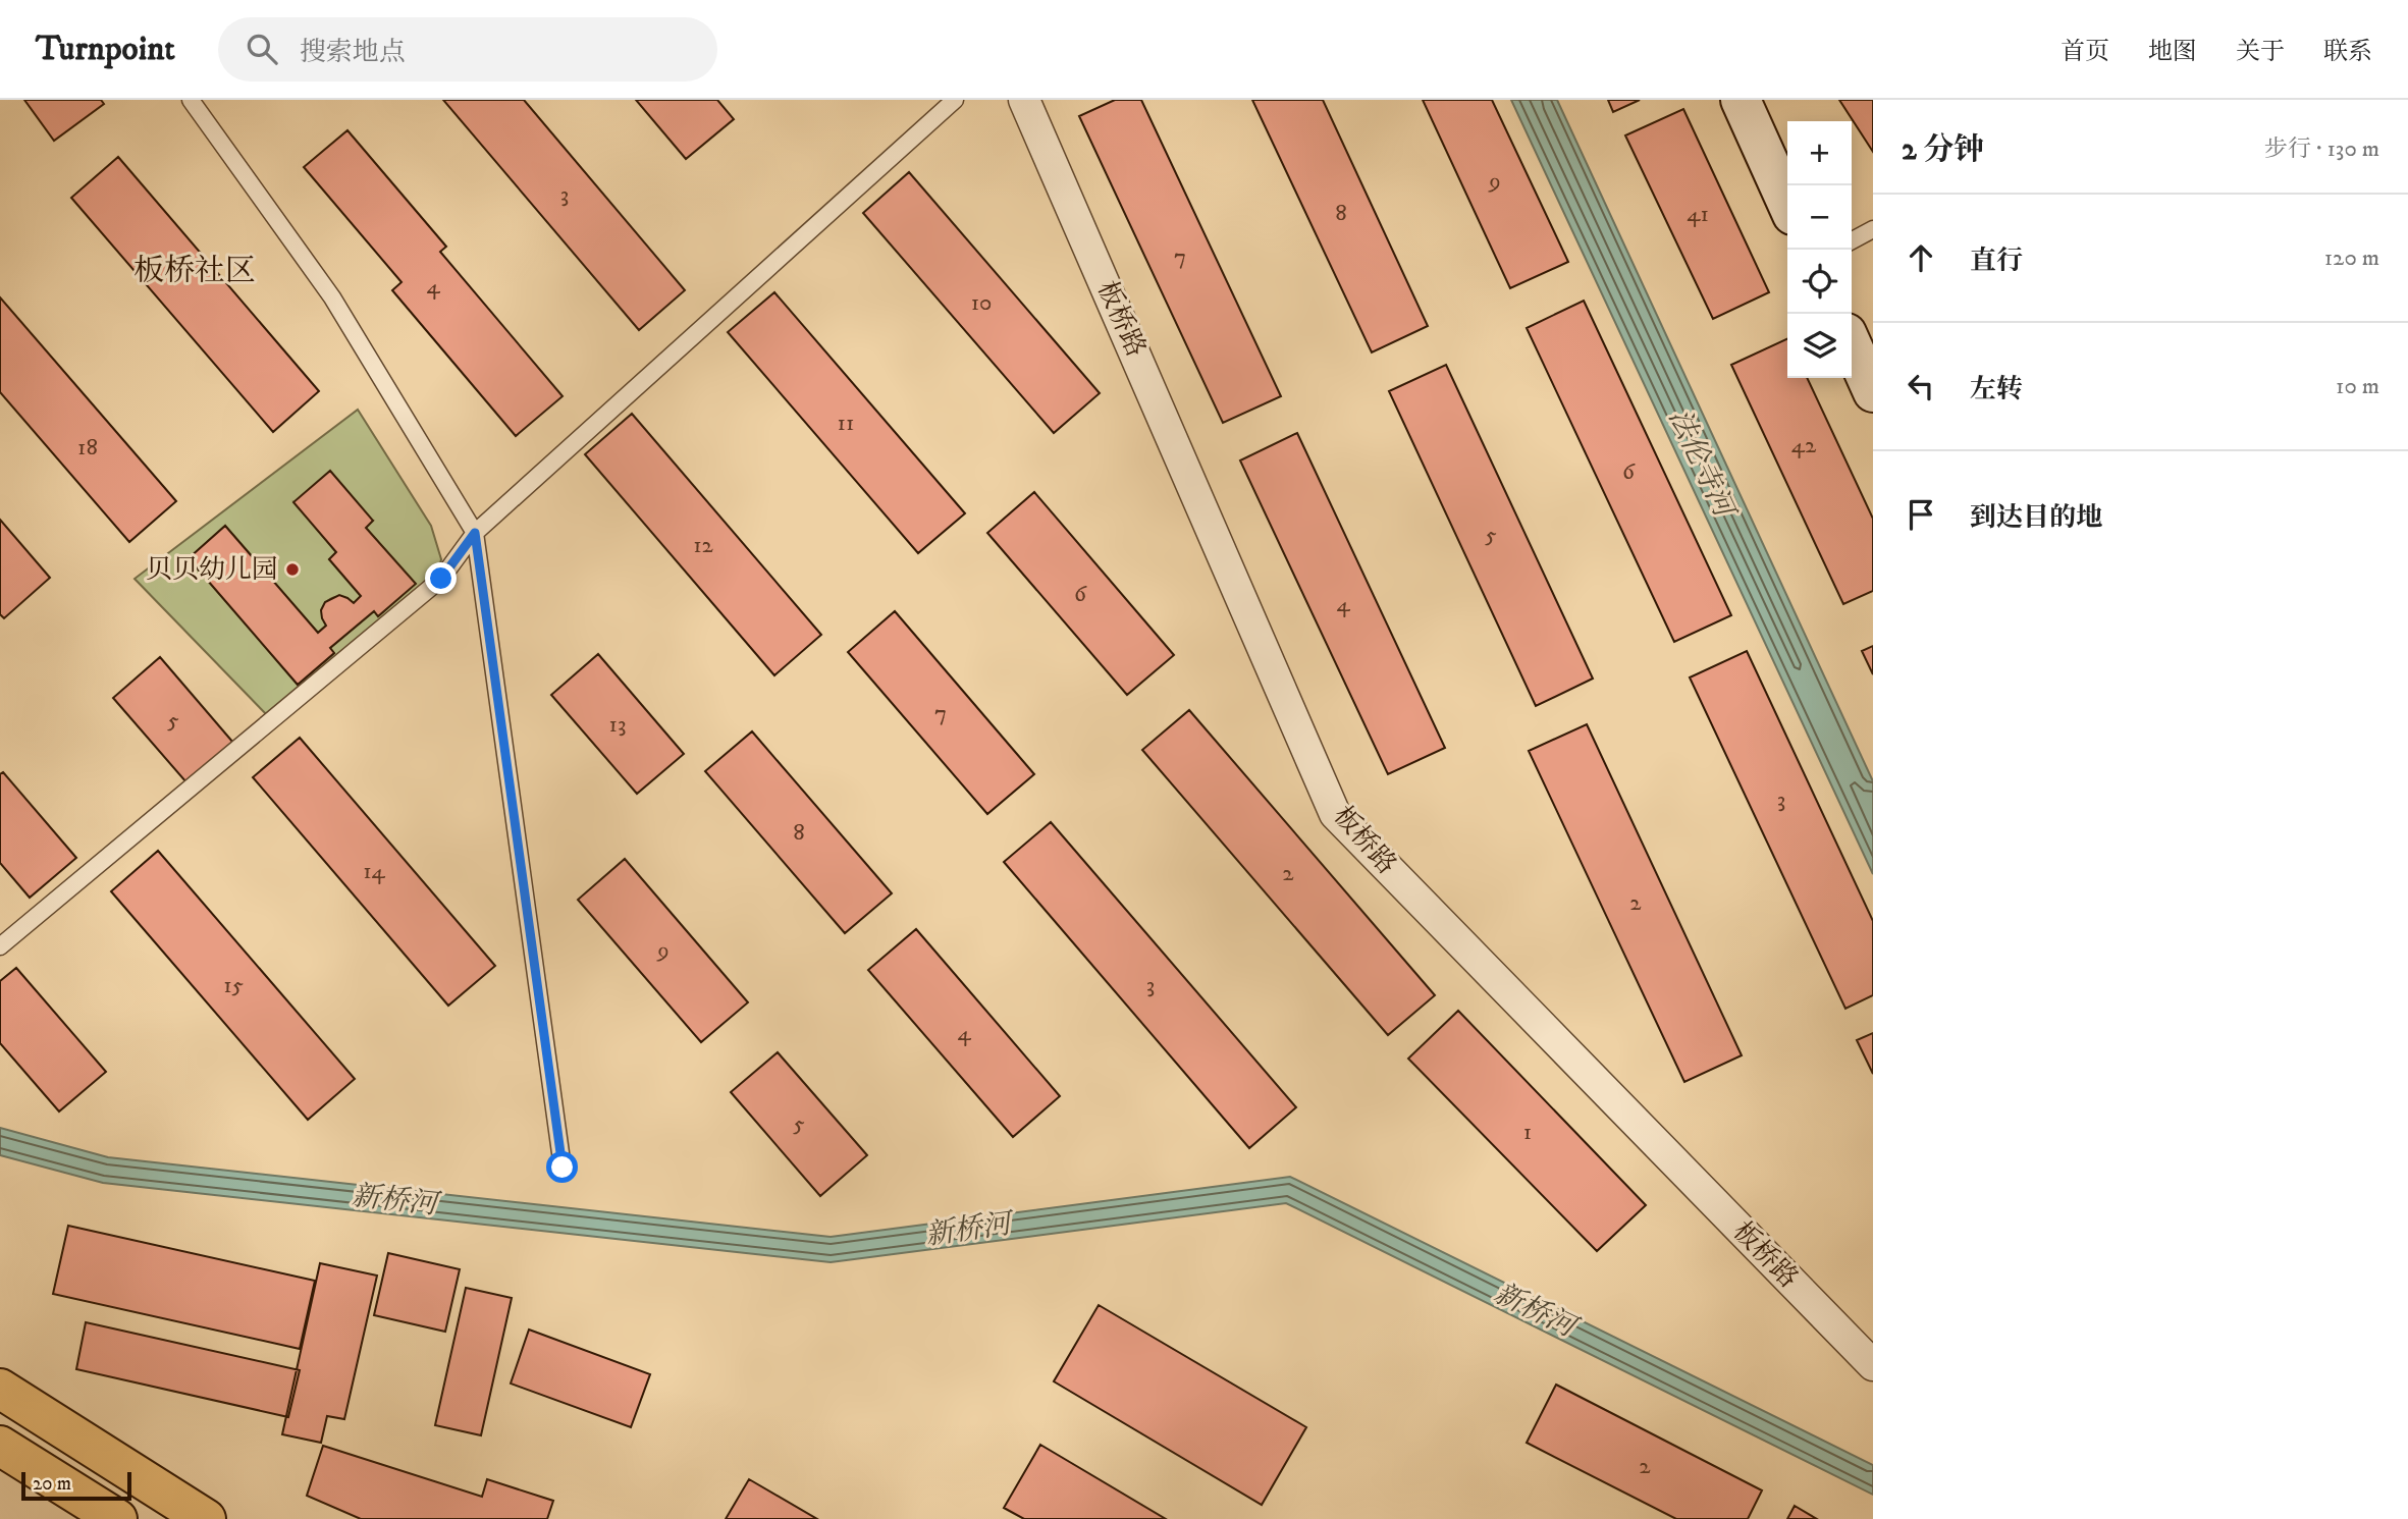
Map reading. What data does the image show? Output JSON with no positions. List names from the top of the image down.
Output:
{
  "streets": {
    "street": ["板桥路"]
  },
  "districts": ["板桥社区"],
  "water": ["法伦寺河", "新桥河"],
  "places": ["贝贝幼儿园"],
  "house_numbers": [
    "9",
    "3",
    "8",
    "41",
    "7",
    "4",
    "10",
    "11",
    "42",
    "18",
    "6",
    "5",
    "12",
    "6",
    "4",
    "7",
    "5",
    "13",
    "3",
    "8",
    "14",
    "2",
    "2",
    "9",
    "15",
    "3",
    "4",
    "5",
    "1",
    "2"
  ],
  "scale_bar": "20 m",
  "page": {
    "header": "Turnpoint",
    "search": "搜索地点",
    "nav": [
      "首页",
      "地图",
      "关于",
      "联系"
    ],
    "heading": ["2 分钟", "步行 · 130 m"],
    "map_buttons": ["+", "−"],
    "list": [
      ["直行", "120 m"],
      ["左转", "10 m"],
      "到达目的地"
    ],
    "scale": "20 m"
  }
}
